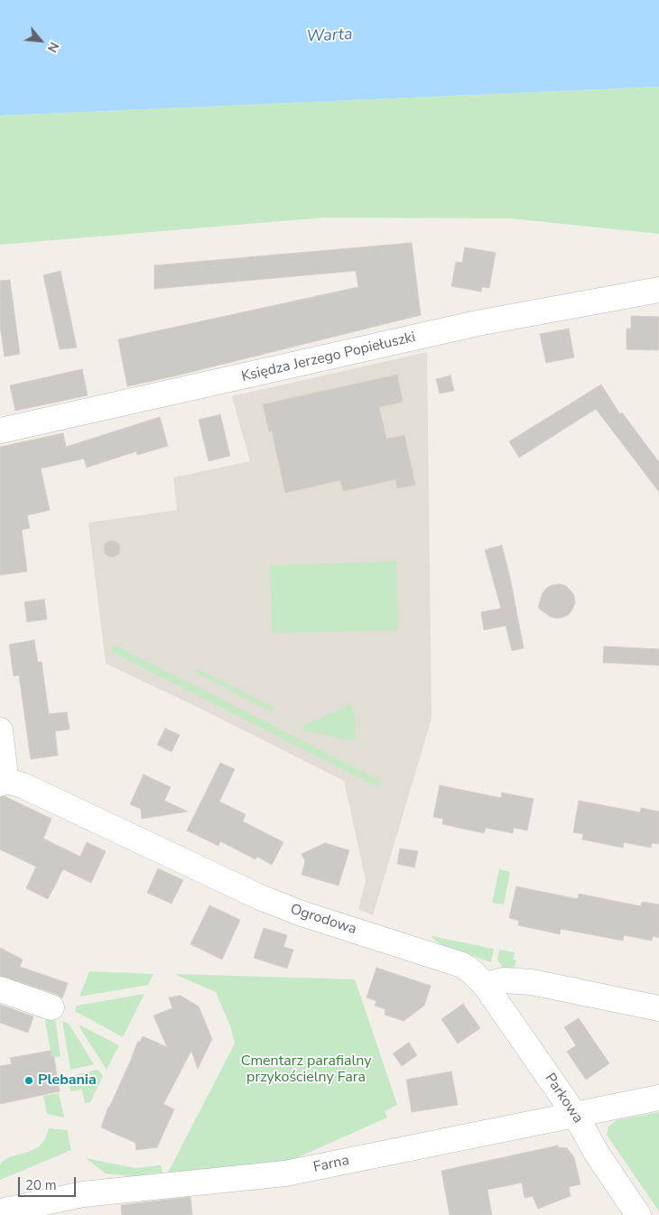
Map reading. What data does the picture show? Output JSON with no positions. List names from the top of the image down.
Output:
{
  "streets": {
    "street": [
      "Księdza Jerzego Popiełuszki",
      "Ogrodowa",
      "Parkowa",
      "Farna"
    ]
  },
  "crossings": [
    ["Ogrodowa", "Parkowa"],
    ["Parkowa", "Farna"]
  ],
  "water": ["Warta"],
  "parks": ["Cmentarz parafialny przykościelny Fara"],
  "places": ["Plebania"],
  "scale_bar": "20 m",
  "north": "bottom right"
}
